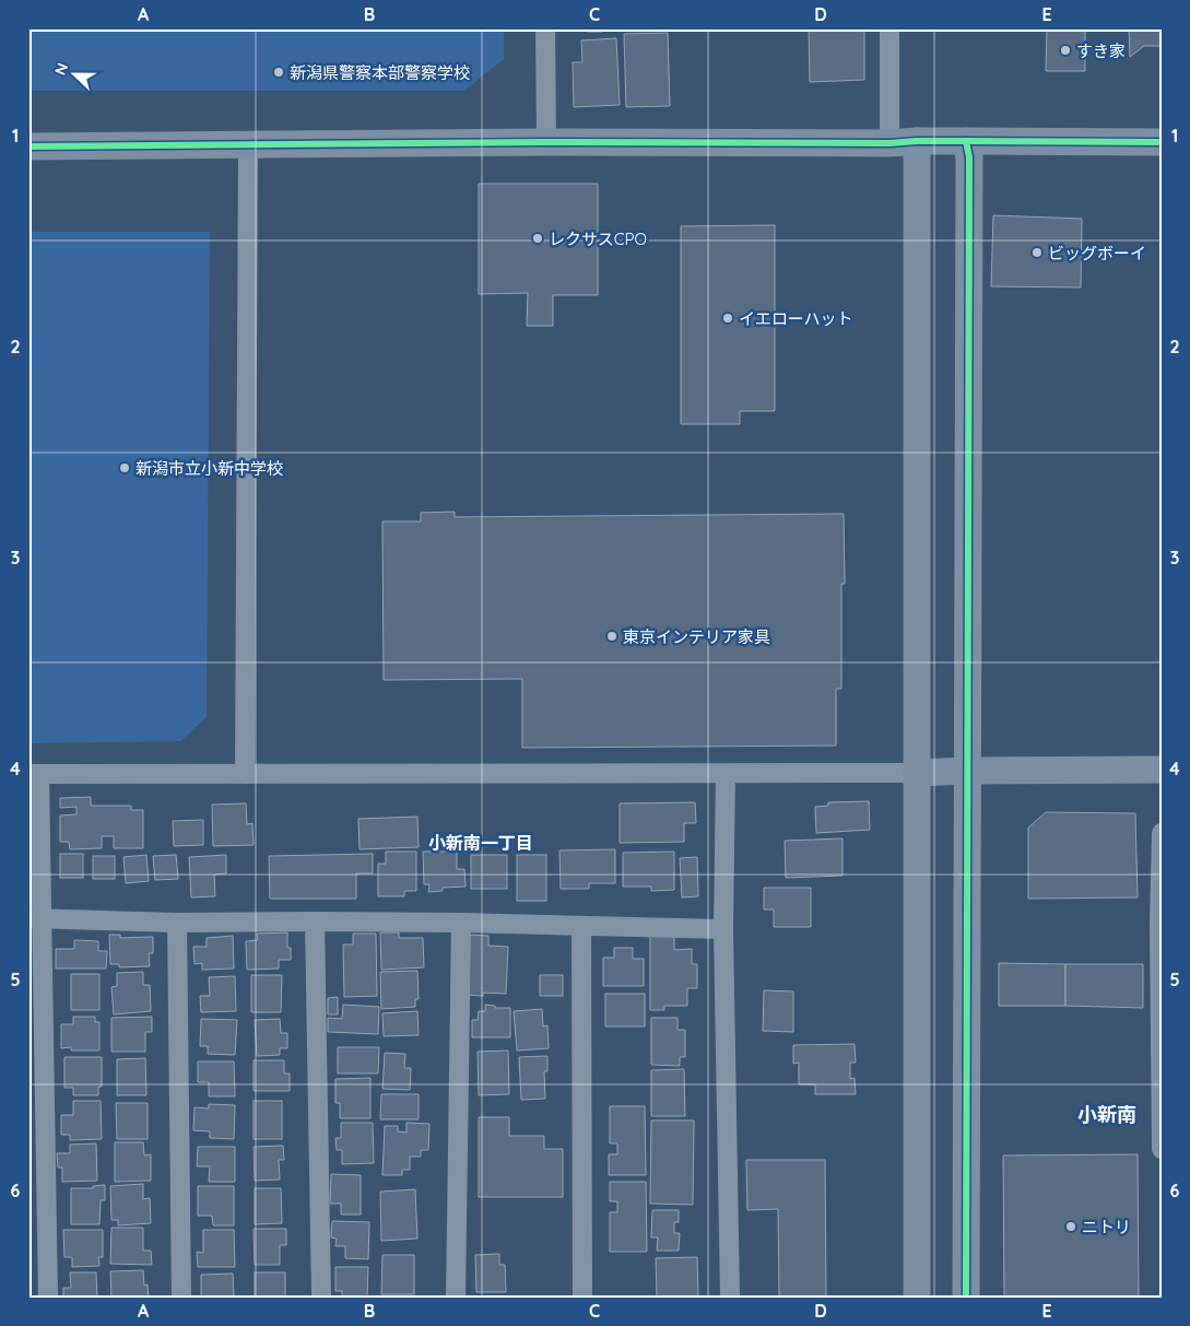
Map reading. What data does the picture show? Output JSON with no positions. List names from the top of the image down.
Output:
{
  "districts": ["小新南一丁目", "小新南"],
  "places": [
    "すき家",
    "新潟県警察本部警察学校",
    "レクサスCPO",
    "ビッグボーイ",
    "イエローハット",
    "新潟市立小新中学校",
    "東京インテリア家具",
    "ニトリ"
  ],
  "north": "left",
  "grid": {
    "columns": [
      "A",
      "B",
      "C",
      "D",
      "E"
    ],
    "rows": [
      "1",
      "2",
      "3",
      "4",
      "5",
      "6"
    ]
  }
}
